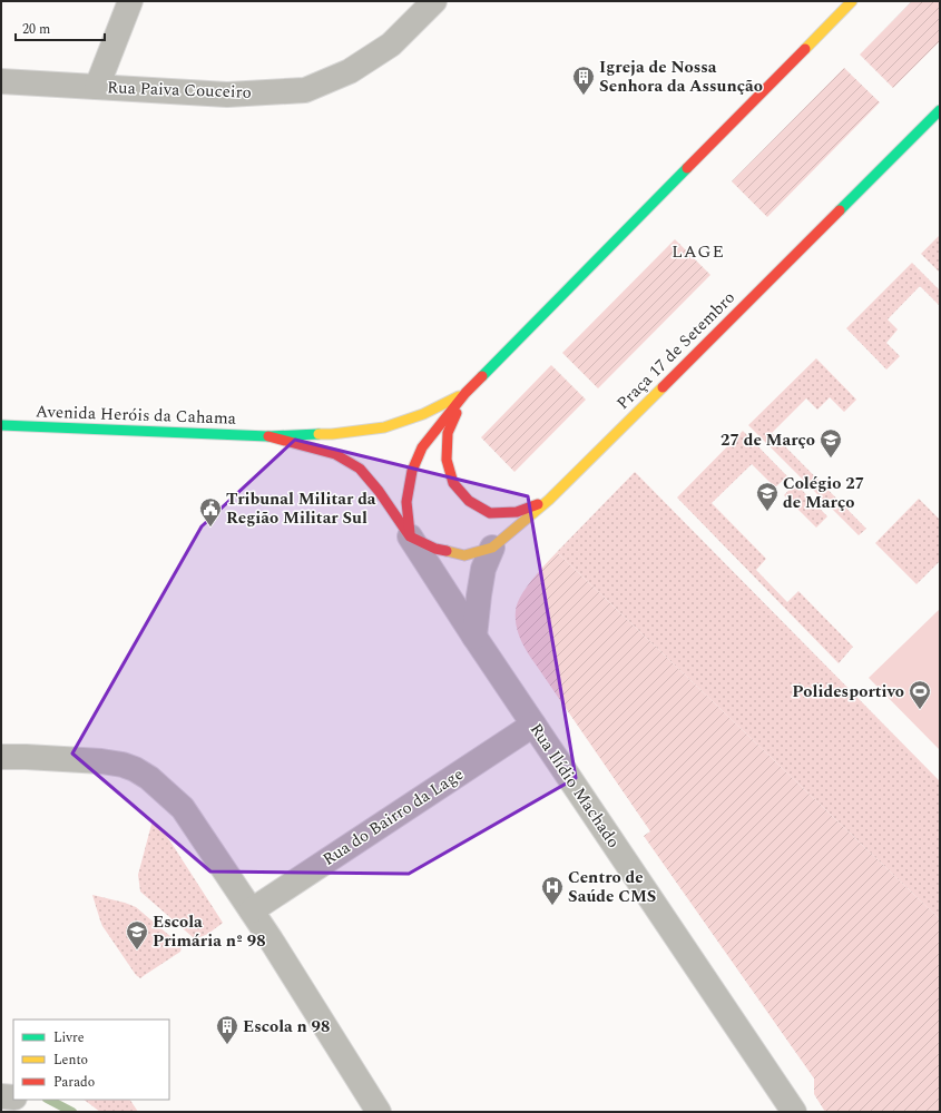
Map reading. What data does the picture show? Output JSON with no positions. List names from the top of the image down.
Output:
{
  "streets": {
    "street": [
      "Rua Paiva Couceiro",
      "Praça 17 de Setembro",
      "Avenida Heróis da Cahama",
      "Rua Ilídio Machado",
      "Rua do Bairro da Lage"
    ]
  },
  "crossings": [
    ["Praça 17 de Setembro", "Avenida Heróis da Cahama"],
    ["Praça 17 de Setembro", "Rua Ilídio Machado"],
    ["Avenida Heróis da Cahama", "Rua Ilídio Machado"],
    ["Rua Ilídio Machado", "Rua do Bairro da Lage"]
  ],
  "districts": ["LAGE"],
  "places": {
    "building": ["Igreja de Nossa Senhora da Assunção", "Escola n 98"],
    "school or university": ["27 de Março", "Colégio 27 de Março", "Escola Primária nº 98"],
    "public building": ["Tribunal Militar da Região Militar Sul"],
    "sports": ["Polidesportivo"],
    "hospital": ["Centro de Saúde CMS"]
  },
  "legend": ["Livre", "Lento", "Parado"],
  "scale_bar": "20 m"
}
